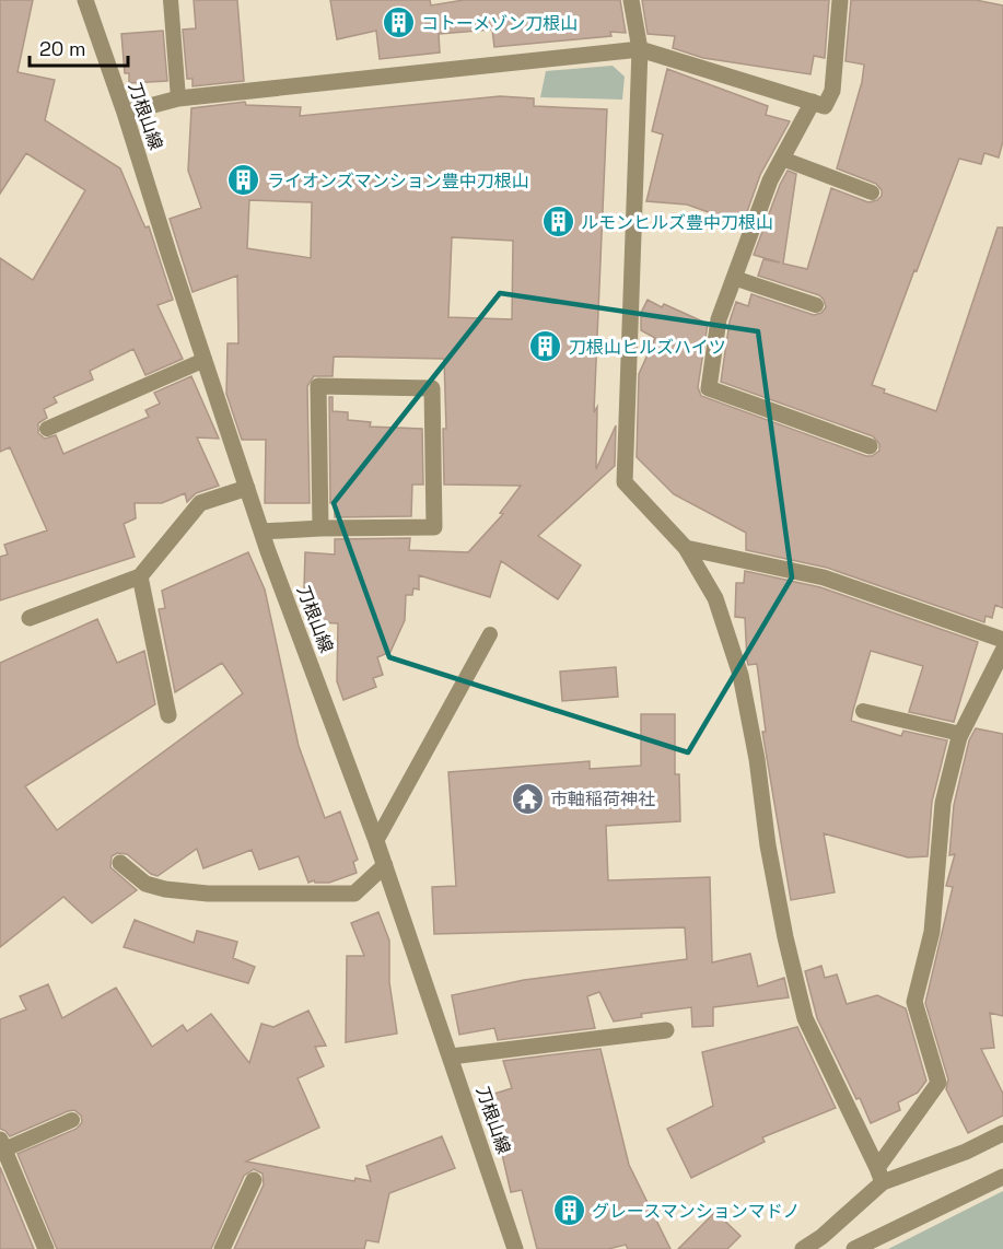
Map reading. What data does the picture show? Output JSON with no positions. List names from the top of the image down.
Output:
{
  "streets": {
    "street": ["刀根山線"]
  },
  "places": {
    "building": [
      "コトーメゾン刀根山",
      "ライオンズマンション豊中刀根山",
      "ルモンヒルズ豊中刀根山",
      "刀根山ヒルズハイツ",
      "グレースマンションマドノ"
    ],
    "temple": ["市軸稲荷神社"]
  },
  "scale_bar": "20 m"
}
